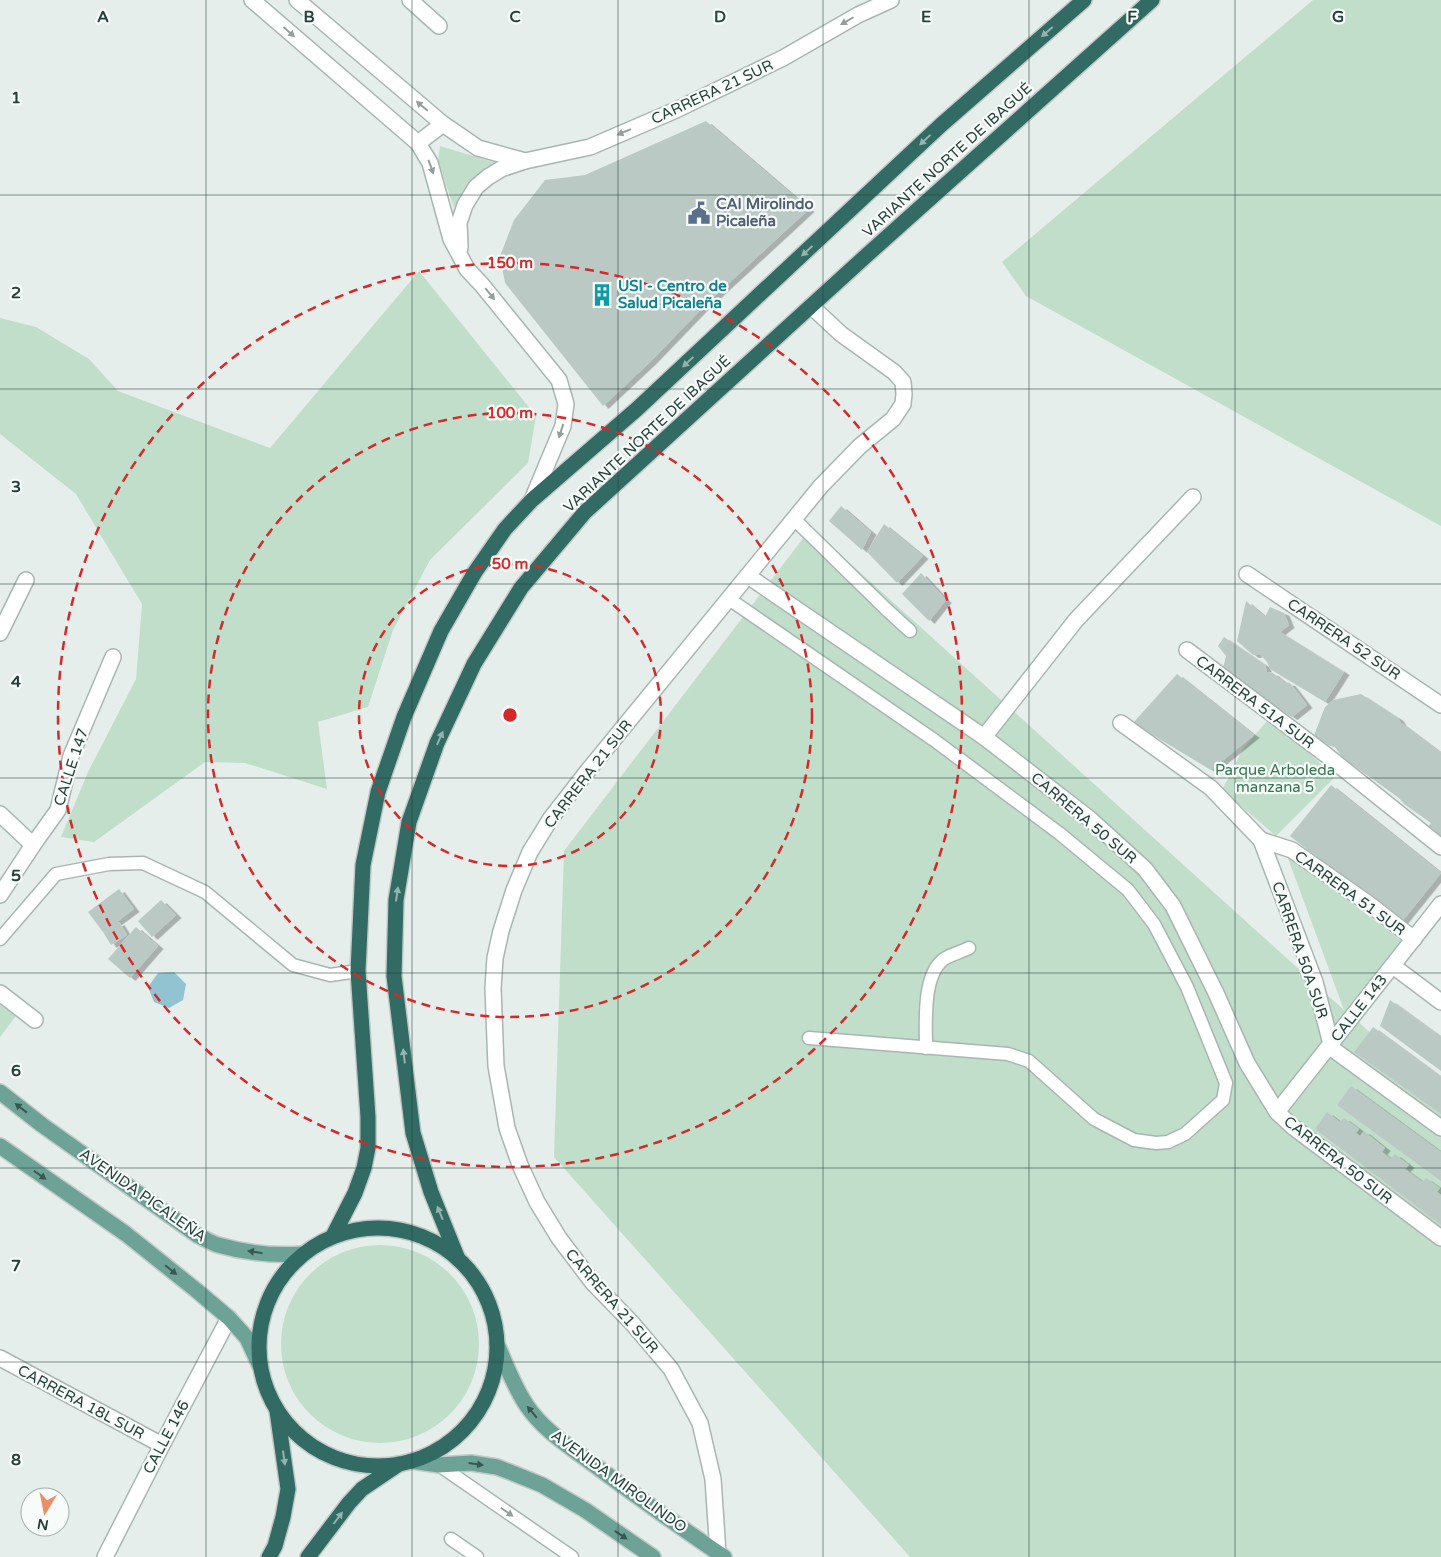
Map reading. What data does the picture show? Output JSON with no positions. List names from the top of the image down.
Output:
{
  "streets": {
    "highway": ["VARIANTE NORTE DE IBAGUÉ"],
    "main road": ["AVENIDA PICALEÑA", "AVENIDA MIROLINDO"],
    "street": [
      "CARRERA 21 SUR",
      "CARRERA 52 SUR",
      "CARRERA 51A SUR",
      "CALLE 147",
      "CARRERA 50 SUR",
      "CARRERA 51 SUR",
      "CARRERA 50A SUR",
      "CALLE 143",
      "CARRERA 18L SUR",
      "CALLE 146"
    ]
  },
  "crossings": [
    ["CARRERA 21 SUR", "VARIANTE NORTE DE IBAGUÉ"],
    ["CARRERA 21 SUR", "CARRERA 50 SUR"],
    ["CARRERA 21 SUR", "AVENIDA MIROLINDO"],
    ["CARRERA 50 SUR", "CALLE 143"],
    ["CARRERA 51 SUR", "CARRERA 50A SUR"],
    ["CARRERA 51 SUR", "CALLE 143"],
    ["CARRERA 50A SUR", "CALLE 143"],
    ["CARRERA 18L SUR", "CALLE 146"]
  ],
  "parks": ["Parque Arboleda manzana 5"],
  "places": {
    "public building": ["CAI Mirolindo Picaleña"],
    "building": ["USI - Centro de Salud Picaleña"]
  },
  "north": "bottom",
  "grid": {
    "columns": [
      "A",
      "B",
      "C",
      "D",
      "E",
      "F",
      "G"
    ],
    "rows": [
      "1",
      "2",
      "3",
      "4",
      "5",
      "6",
      "7",
      "8"
    ]
  },
  "rings": ["150 m", "100 m", "50 m"]
}
